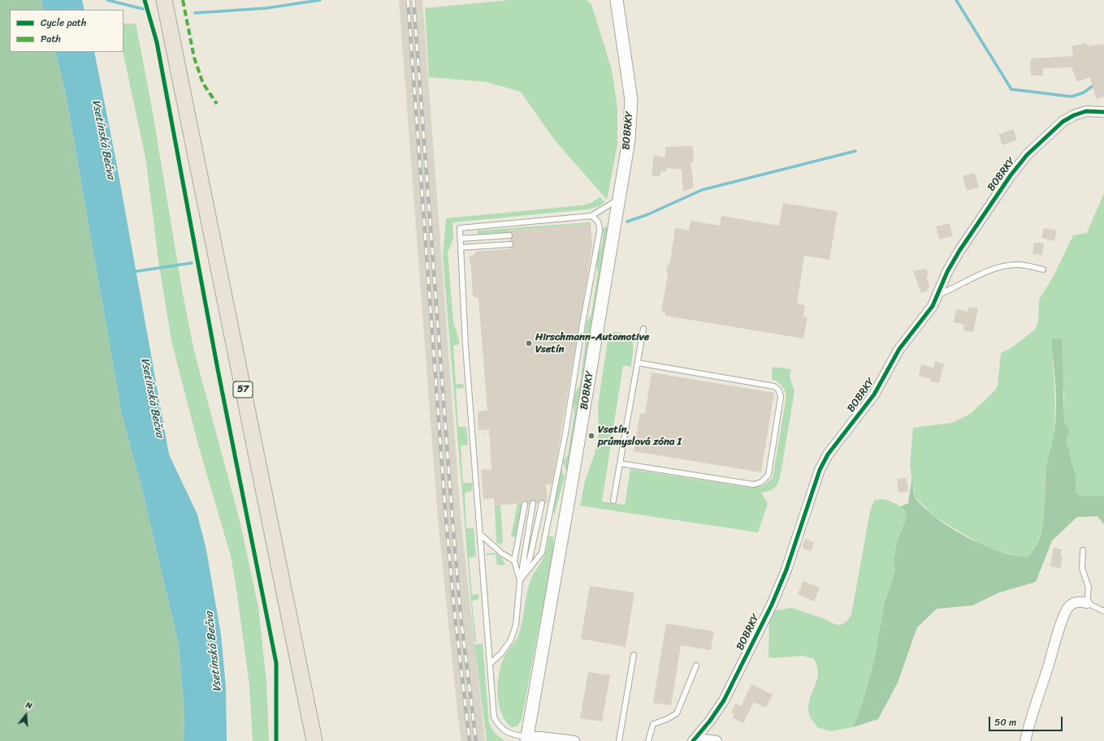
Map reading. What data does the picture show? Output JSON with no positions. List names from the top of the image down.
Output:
{
  "streets": {
    "main road": ["57"],
    "street": ["BOBRKY"]
  },
  "water": ["Vsetínská Bečva"],
  "places": ["Hirschmann-Automotive Vsetín", "Vsetín, průmyslová zóna I"],
  "legend": ["Cycle path", "Path"],
  "scale_bar": "50 m",
  "north": "top"
}
